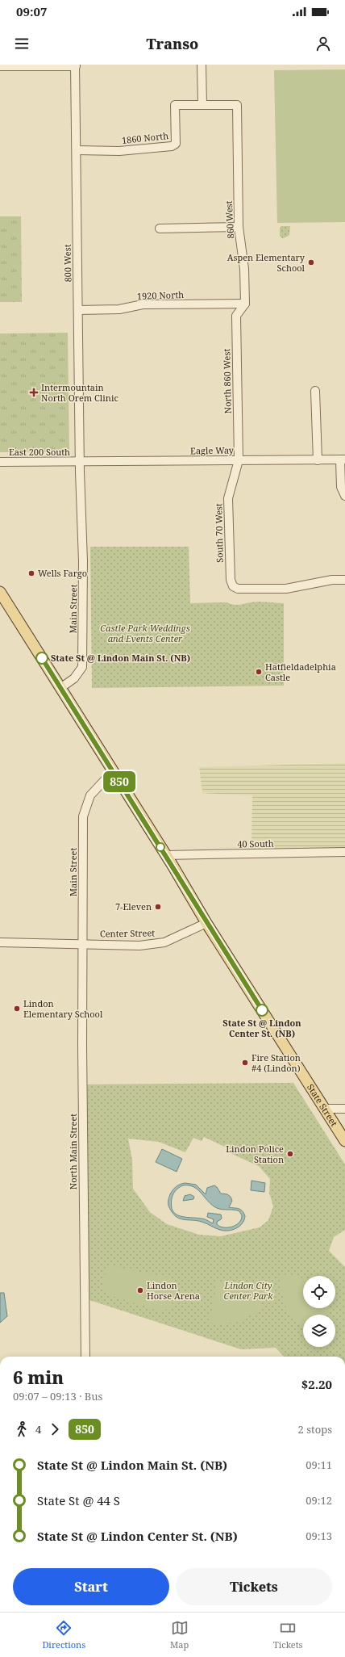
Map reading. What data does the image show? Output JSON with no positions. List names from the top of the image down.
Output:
{
  "streets": {
    "main road": ["State Street"],
    "street": [
      "1860 North",
      "860 West",
      "800 West",
      "1920 North",
      "North 860 West",
      "Eagle Way",
      "East 200 South",
      "South 70 West",
      "Main Street",
      "40 South",
      "Center Street",
      "North Main Street"
    ]
  },
  "crossings": [
    ["1860 North", "860 West"],
    ["1860 North", "800 West"],
    ["860 West", "1920 North"],
    ["860 West", "North 860 West"],
    ["800 West", "1920 North"],
    ["800 West", "Eagle Way"],
    ["800 West", "East 200 South"],
    ["800 West", "Main Street"],
    ["1920 North", "North 860 West"],
    ["North 860 West", "Eagle Way"],
    ["North 860 West", "South 70 West"],
    ["Eagle Way", "East 200 South"],
    ["Eagle Way", "South 70 West"],
    ["Eagle Way", "Main Street"],
    ["East 200 South", "Main Street"],
    ["Main Street", "Center Street"],
    ["Main Street", "North Main Street"],
    ["Center Street", "State Street"],
    ["Center Street", "North Main Street"]
  ],
  "parks": ["Castle Park Weddings and Events Center", "Lindon City Center Park"],
  "places": {
    "other": [
      "Aspen Elementary School",
      "Wells Fargo",
      "State St @ Lindon Main St. (NB)",
      "Hatfieldadelphia Castle",
      "7-Eleven",
      "Lindon Elementary School",
      "State St @ Lindon Center St. (NB)",
      "Fire Station #4 (Lindon)",
      "Lindon Police Station",
      "Lindon Horse Arena"
    ],
    "health": ["Intermountain North Orem Clinic"]
  },
  "lines": ["bus line 850"],
  "page": {
    "status": "09:07",
    "header": "Transo",
    "on_map": "850",
    "heading": ["6 min", "09:07 – 09:13 · Bus", "$2.20"],
    "legs": ["4", "850", "2 stops"],
    "list": [
      {
        "name": "State St @ Lindon Main St. (NB)",
        "value": "09:11"
      },
      {
        "name": "State St @ 44 S",
        "value": "09:12"
      },
      {
        "name": "State St @ Lindon Center St. (NB)",
        "value": "09:13"
      }
    ],
    "buttons": ["Start", "Tickets"],
    "tabs": ["Directions", "Map", "Tickets"]
  }
}
